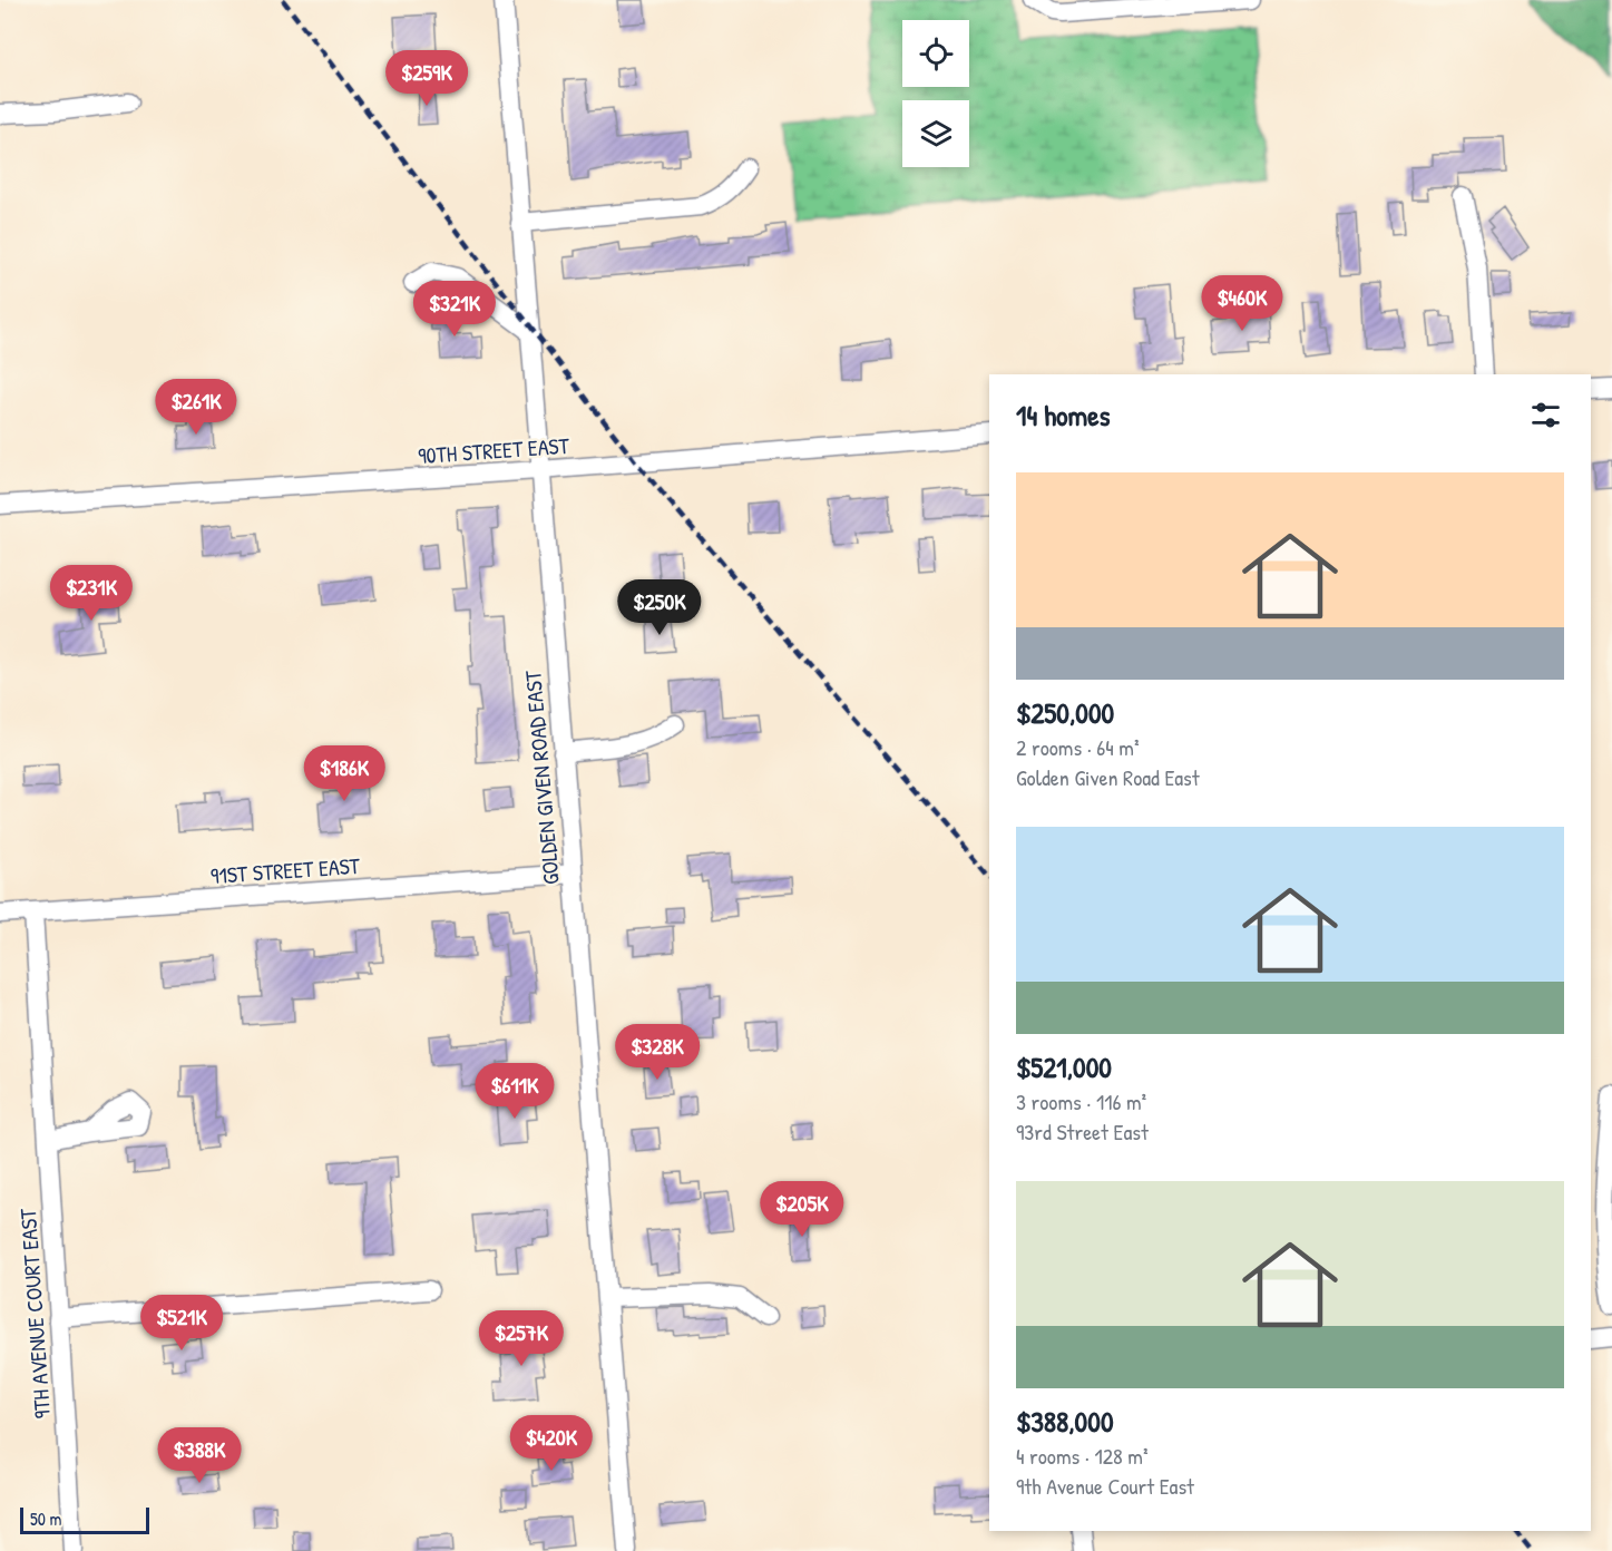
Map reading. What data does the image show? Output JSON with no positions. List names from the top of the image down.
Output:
{
  "streets": {
    "street": [
      "90TH STREET EAST",
      "GOLDEN GIVEN ROAD EAST",
      "91ST STREET EAST",
      "9TH AVENUE COURT EAST"
    ]
  },
  "crossings": [
    ["90TH STREET EAST", "GOLDEN GIVEN ROAD EAST"],
    ["GOLDEN GIVEN ROAD EAST", "91ST STREET EAST"],
    ["91ST STREET EAST", "9TH AVENUE COURT EAST"]
  ],
  "scale_bar": "50 m",
  "page": {
    "price": [
      "$259K",
      "$460K",
      "$321K",
      "$261K",
      "$231K",
      "$250K",
      "$186K",
      "$328K",
      "$611K",
      "$205K",
      "$521K",
      "$257K",
      "$420K",
      "$388K"
    ],
    "heading": "14 homes",
    "list": [
      {
        "name": "$250,000",
        "note": "2 rooms · 64 m² · Golden Given Road East"
      },
      {
        "name": "$521,000",
        "note": "3 rooms · 116 m² · 93rd Street East"
      },
      {
        "name": "$388,000",
        "note": "4 rooms · 128 m² · 9th Avenue Court East"
      }
    ],
    "scale": "50 m"
  }
}
